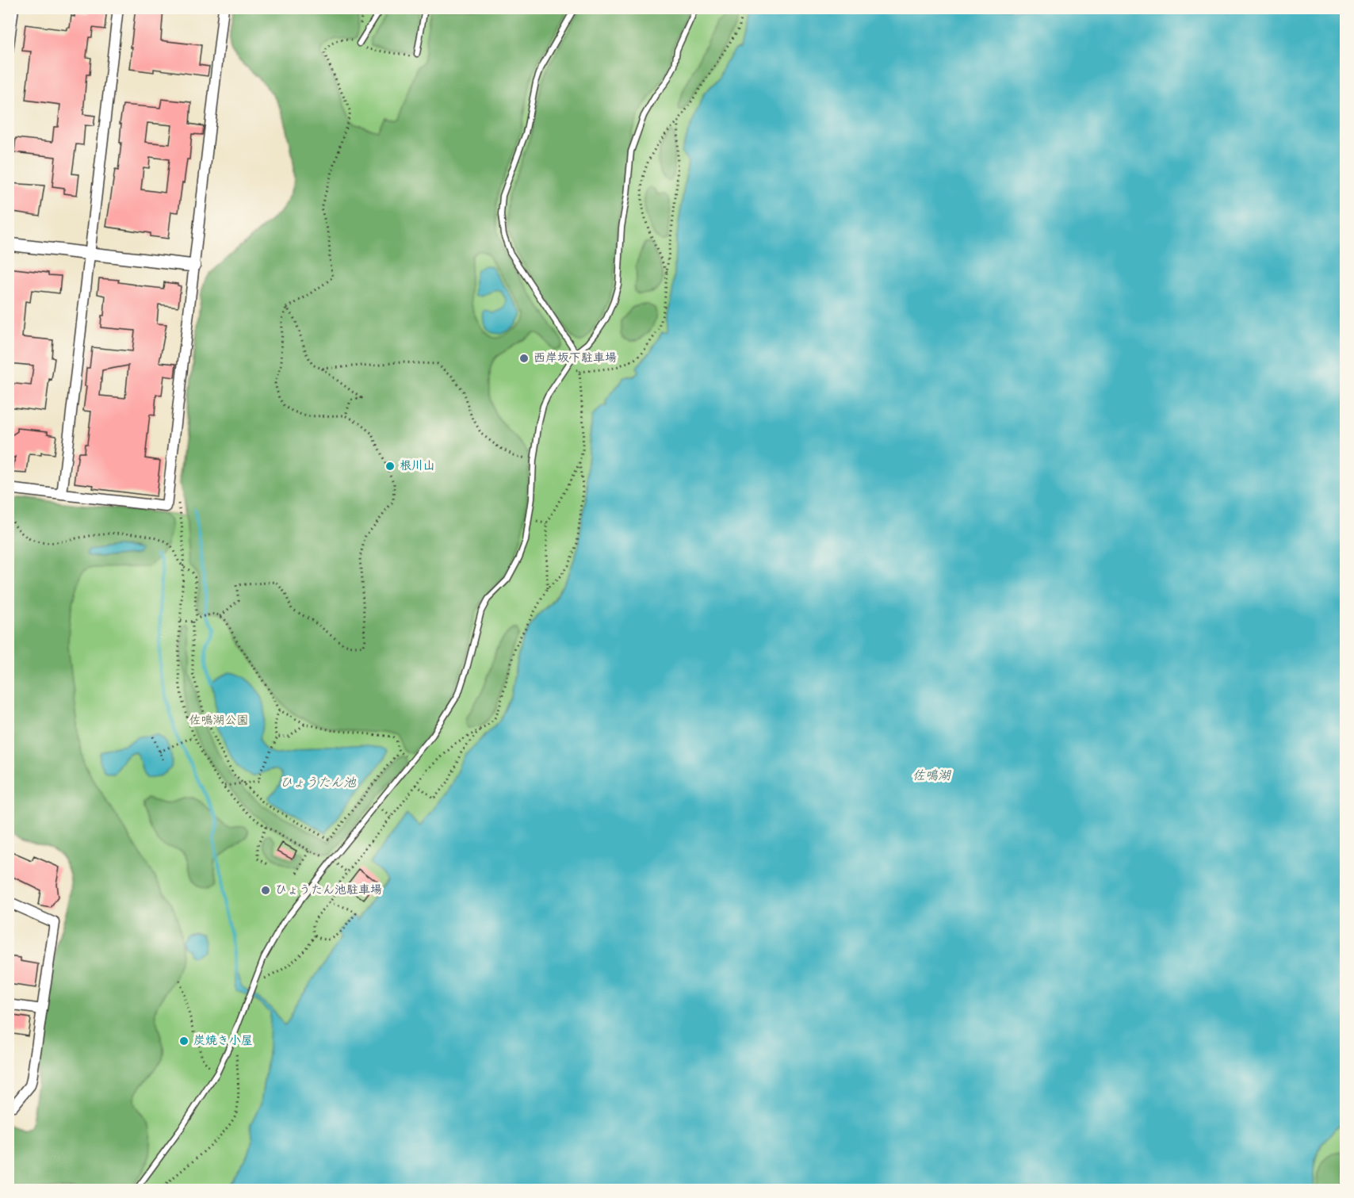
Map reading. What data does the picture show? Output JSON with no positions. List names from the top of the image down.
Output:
{
  "water": ["佐鳴湖", "ひょうたん池"],
  "parks": ["佐鳴湖公園"],
  "places": [
    "西岸坂下駐車場",
    "根川山",
    "ひょうたん池駐車場",
    "炭焼き小屋"
  ]
}
